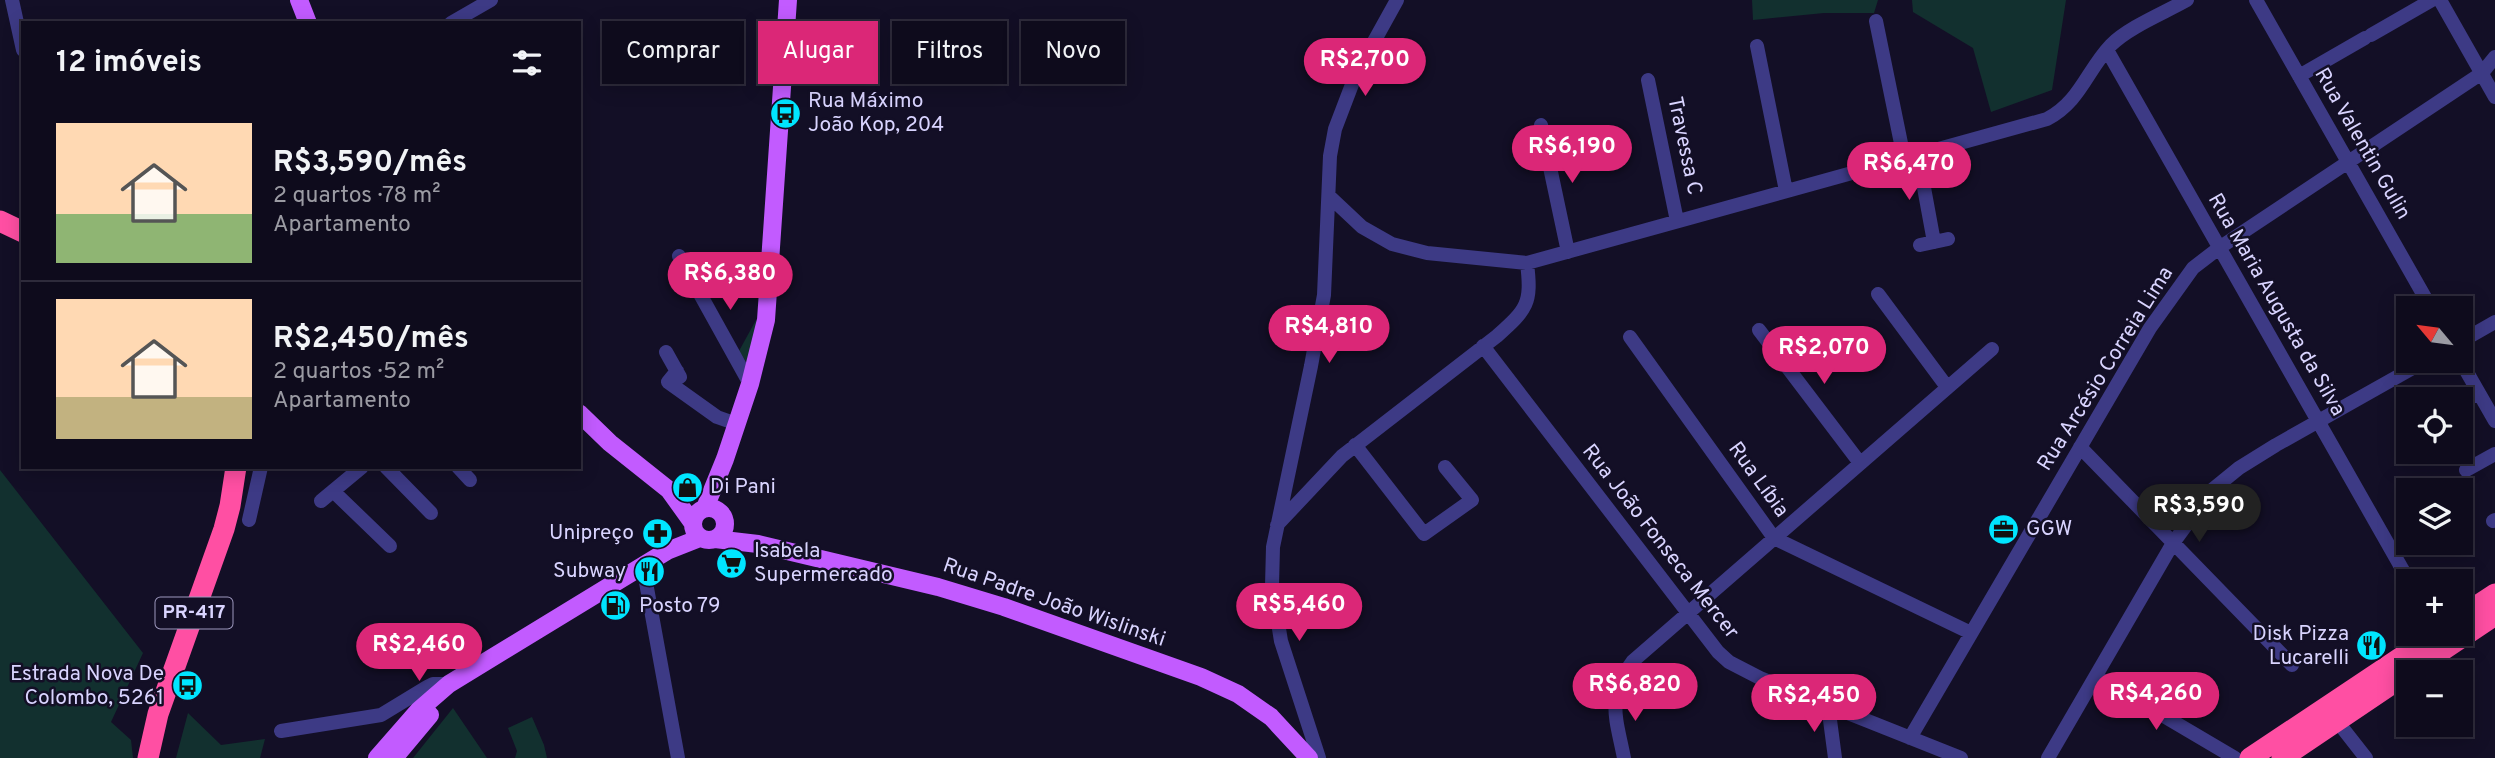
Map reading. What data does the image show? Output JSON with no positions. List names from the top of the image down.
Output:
{
  "streets": {
    "highway": ["PR-417"],
    "main road": ["Rua Padre João Wislinski"],
    "street": [
      "Rua Valentin Gulin",
      "Travessa C",
      "Rua Maria Augusta da Silva",
      "Rua Arcésio Correia Lima",
      "Rua Líbia",
      "Rua João Fonseca Mercer"
    ]
  },
  "crossings": [
    ["Rua Valentin Gulin", "Rua Arcésio Correia Lima"],
    ["Rua Maria Augusta da Silva", "Rua Arcésio Correia Lima"],
    ["Rua Arcésio Correia Lima", "Rua Líbia"],
    ["Rua Arcésio Correia Lima", "Rua João Fonseca Mercer"]
  ],
  "places": {
    "bus stop": ["Rua Máximo João Kop, 204", "Estrada Nova De Colombo, 5261"],
    "shop": ["Di Pani"],
    "office": ["GGW"],
    "pharmacy": ["Unipreço"],
    "supermarket": ["Isabela Supermercado"],
    "restaurant": ["Subway", "Disk Pizza Lucarelli"],
    "fuel station": ["Posto 79"]
  },
  "north": "top left",
  "page": {
    "chip": [
      "Comprar",
      "Alugar",
      "Filtros",
      "Novo"
    ],
    "heading": "12 imóveis",
    "price": [
      "R$2,700",
      "R$6,190",
      "R$6,470",
      "R$6,380",
      "R$4,810",
      "R$2,070",
      "R$3,590",
      "R$5,460",
      "R$2,460",
      "R$6,820",
      "R$4,260",
      "R$2,450"
    ],
    "list": [
      {
        "name": "R$3,590/mês",
        "note": "2 quartos · 78 m² · Apartamento"
      },
      {
        "name": "R$2,450/mês",
        "note": "2 quartos · 52 m² · Apartamento"
      }
    ],
    "map_buttons": ["+", "−"]
  }
}
